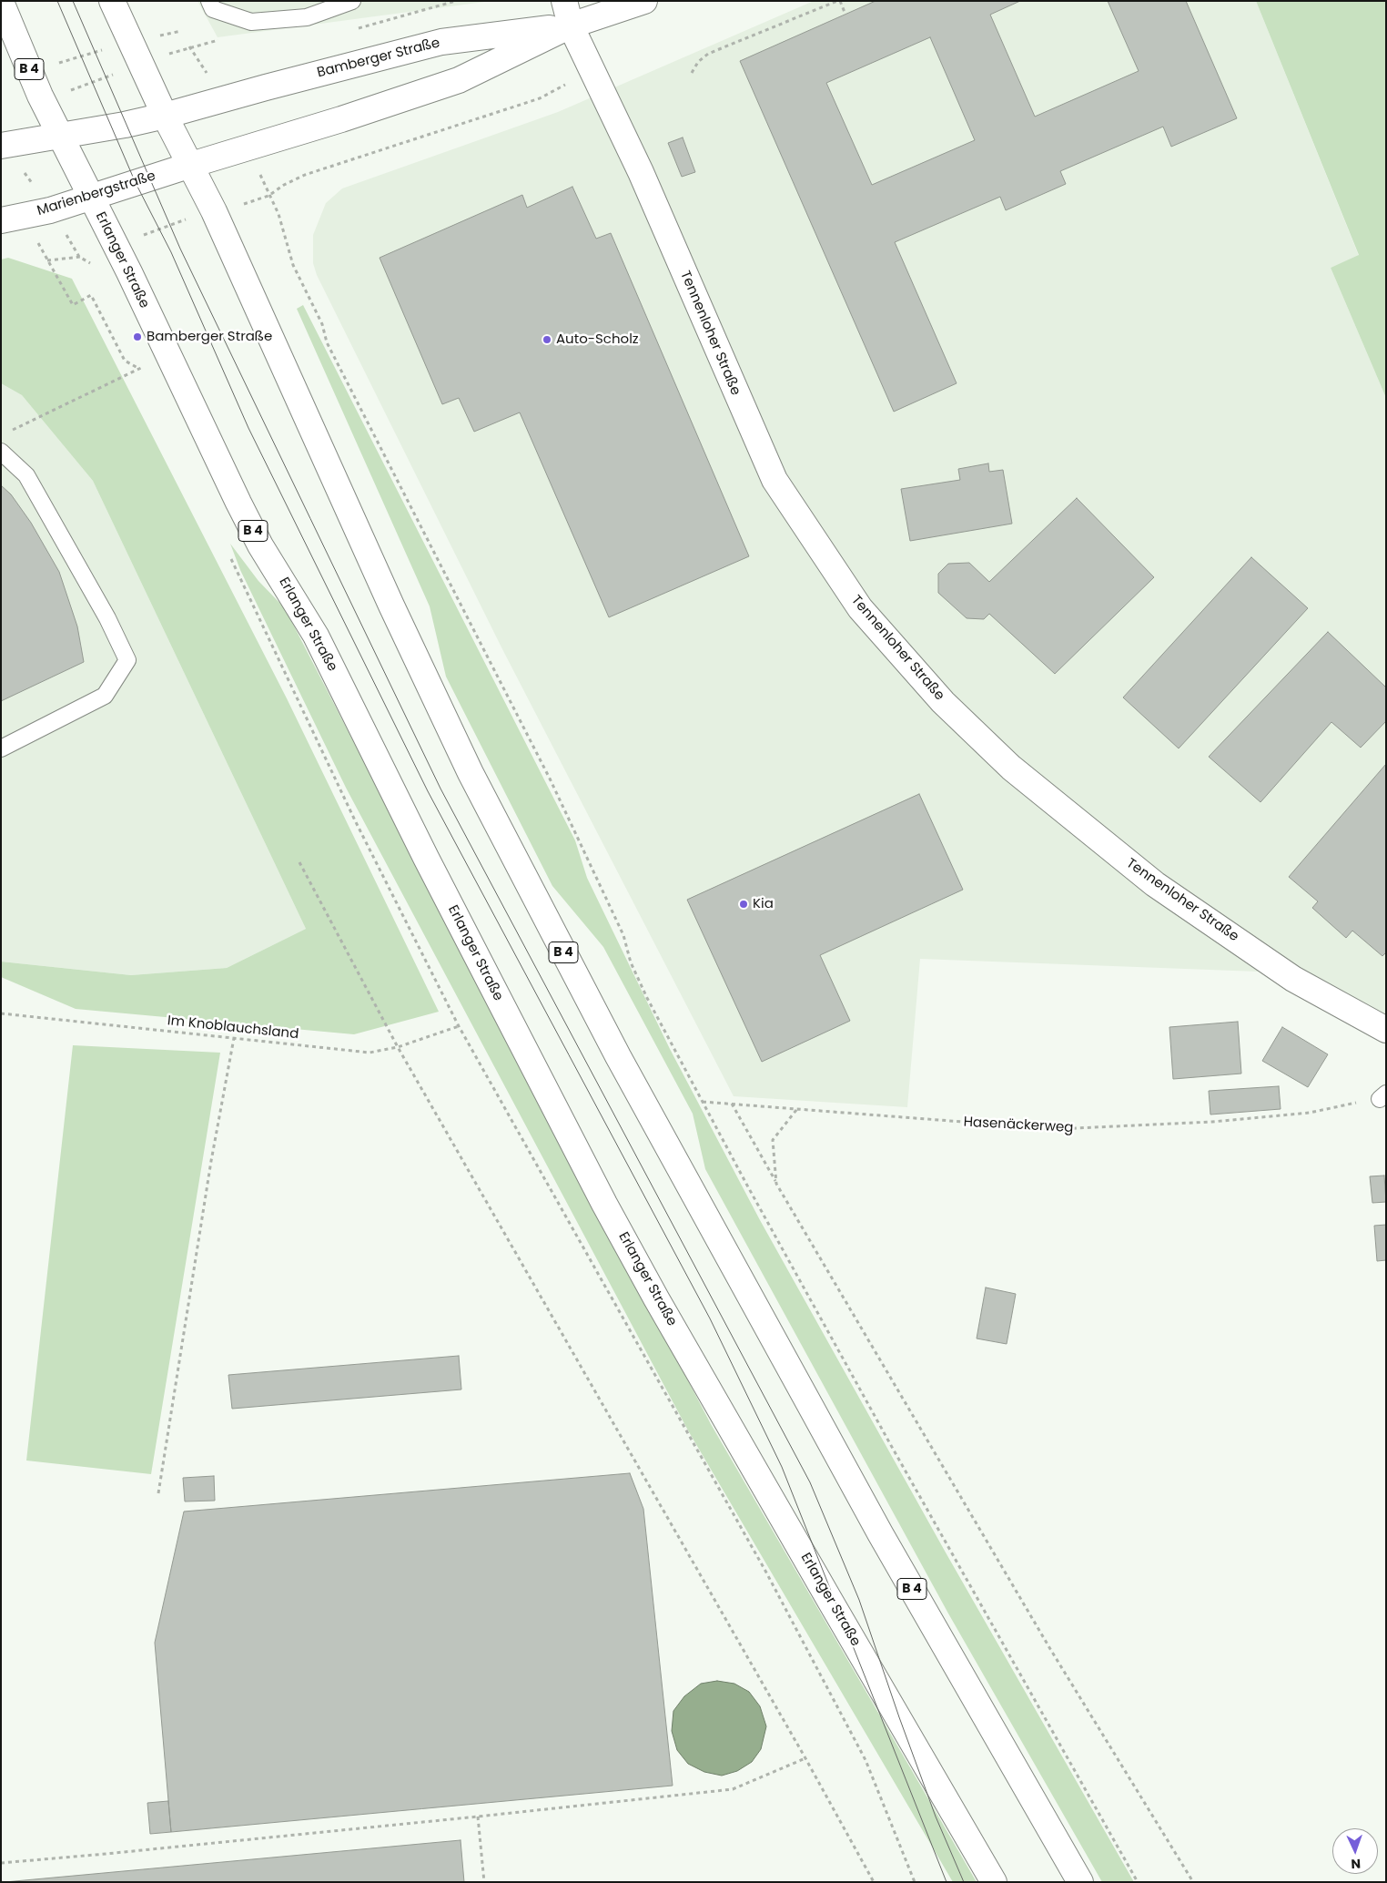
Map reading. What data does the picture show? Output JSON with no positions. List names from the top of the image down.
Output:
{
  "streets": {
    "main road": [
      "Bamberger Straße",
      "B 4",
      "Marienbergstraße",
      "Erlanger Straße",
      "Tennenloher Straße"
    ],
    "path": ["Im Knoblauchsland", "Hasenäckerweg"]
  },
  "crossings": [
    ["Bamberger Straße", "B 4"],
    ["Bamberger Straße", "Marienbergstraße"],
    ["Bamberger Straße", "Tennenloher Straße"],
    ["B 4", "Marienbergstraße"],
    ["Marienbergstraße", "Erlanger Straße"]
  ],
  "places": ["Bamberger Straße", "Auto-Scholz", "Kia"],
  "north": "bottom"
}
